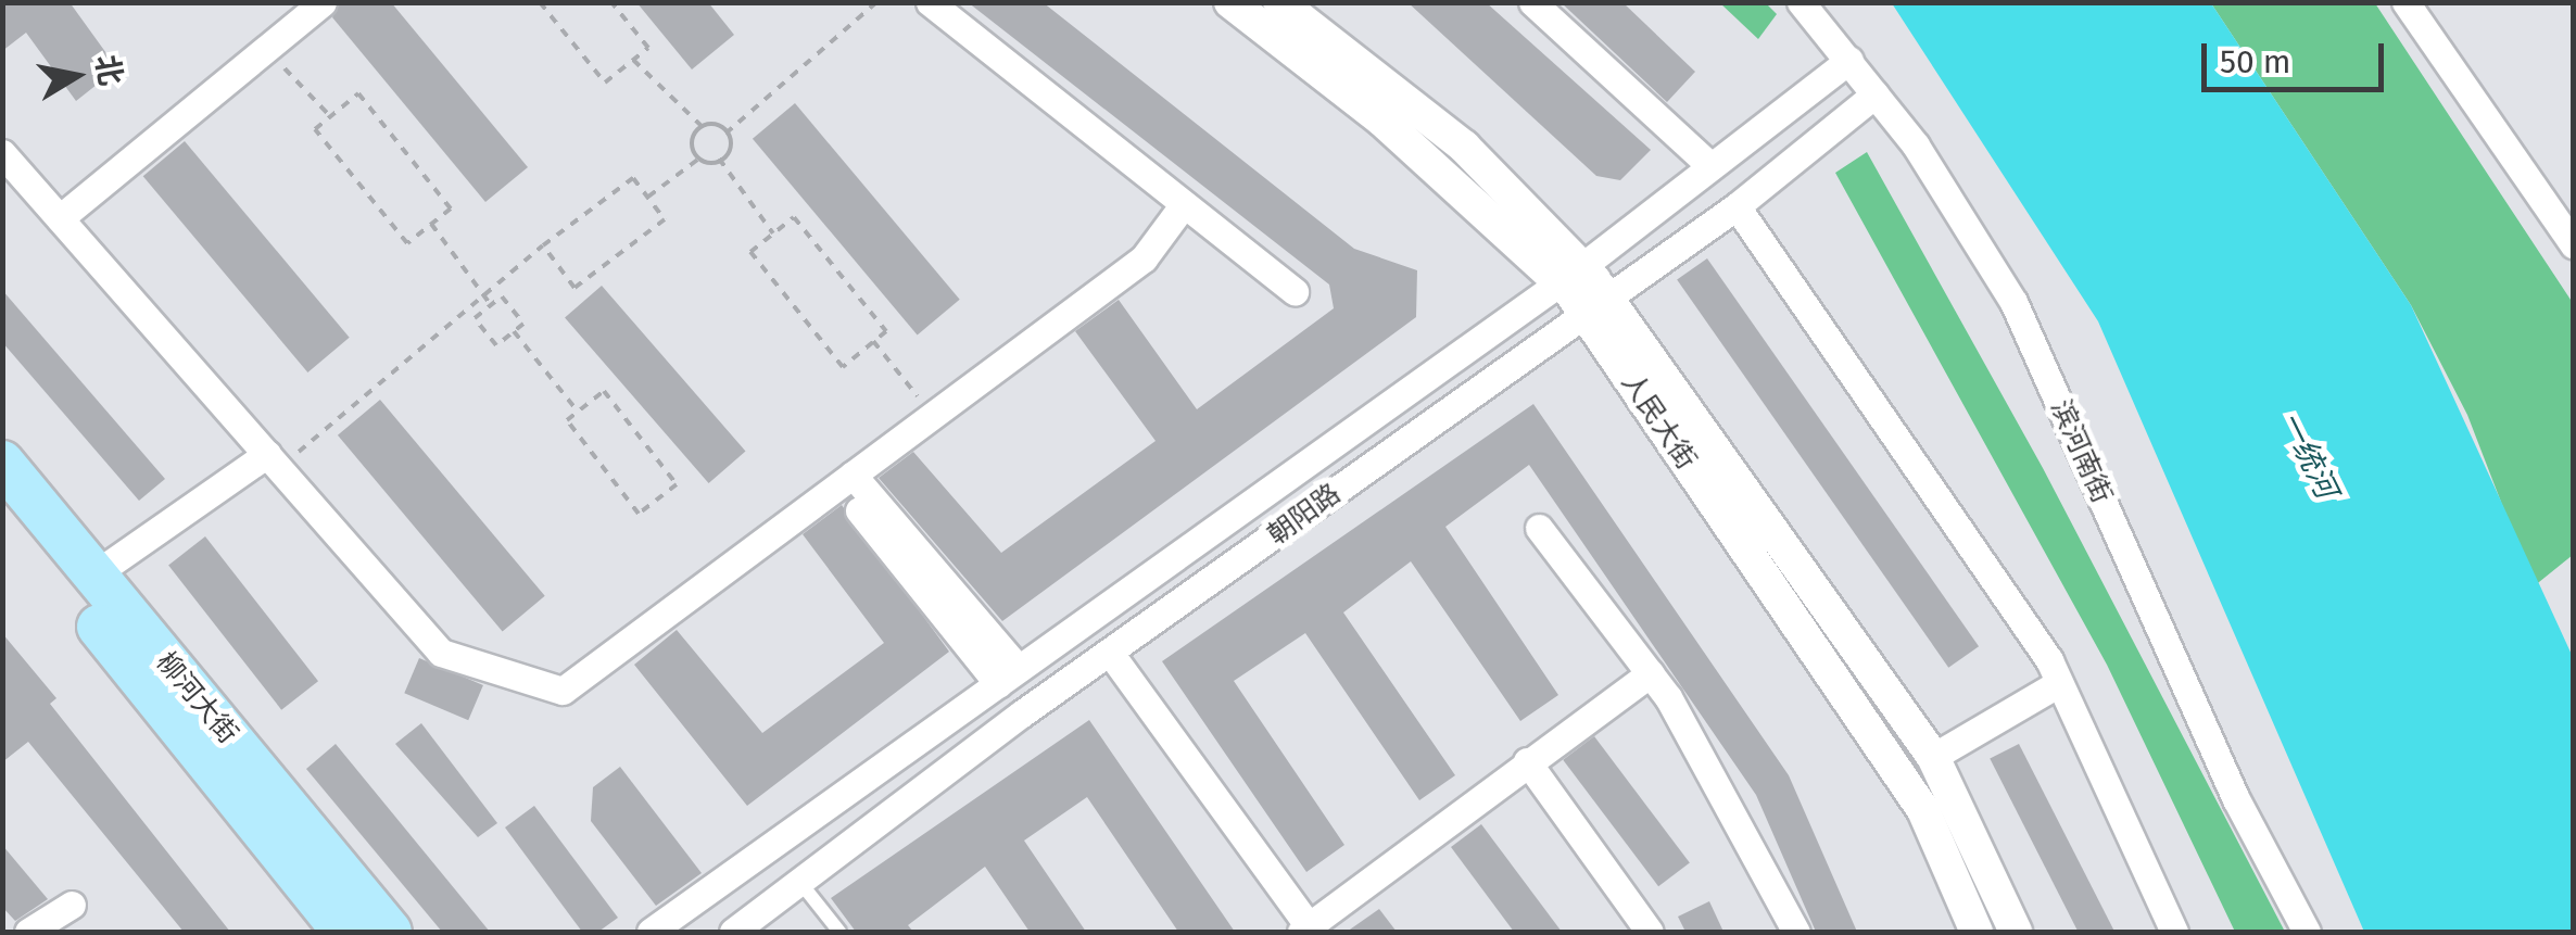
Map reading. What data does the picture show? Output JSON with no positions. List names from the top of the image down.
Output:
{
  "streets": {
    "main road": ["柳河大街"],
    "street": ["人民大街", "滨河南街", "朝阳路"]
  },
  "crossings": [
    ["人民大街", "朝阳路"],
    ["滨河南街", "朝阳路"]
  ],
  "water": ["一统河"],
  "scale_bar": "50 m",
  "north": "right"
}
